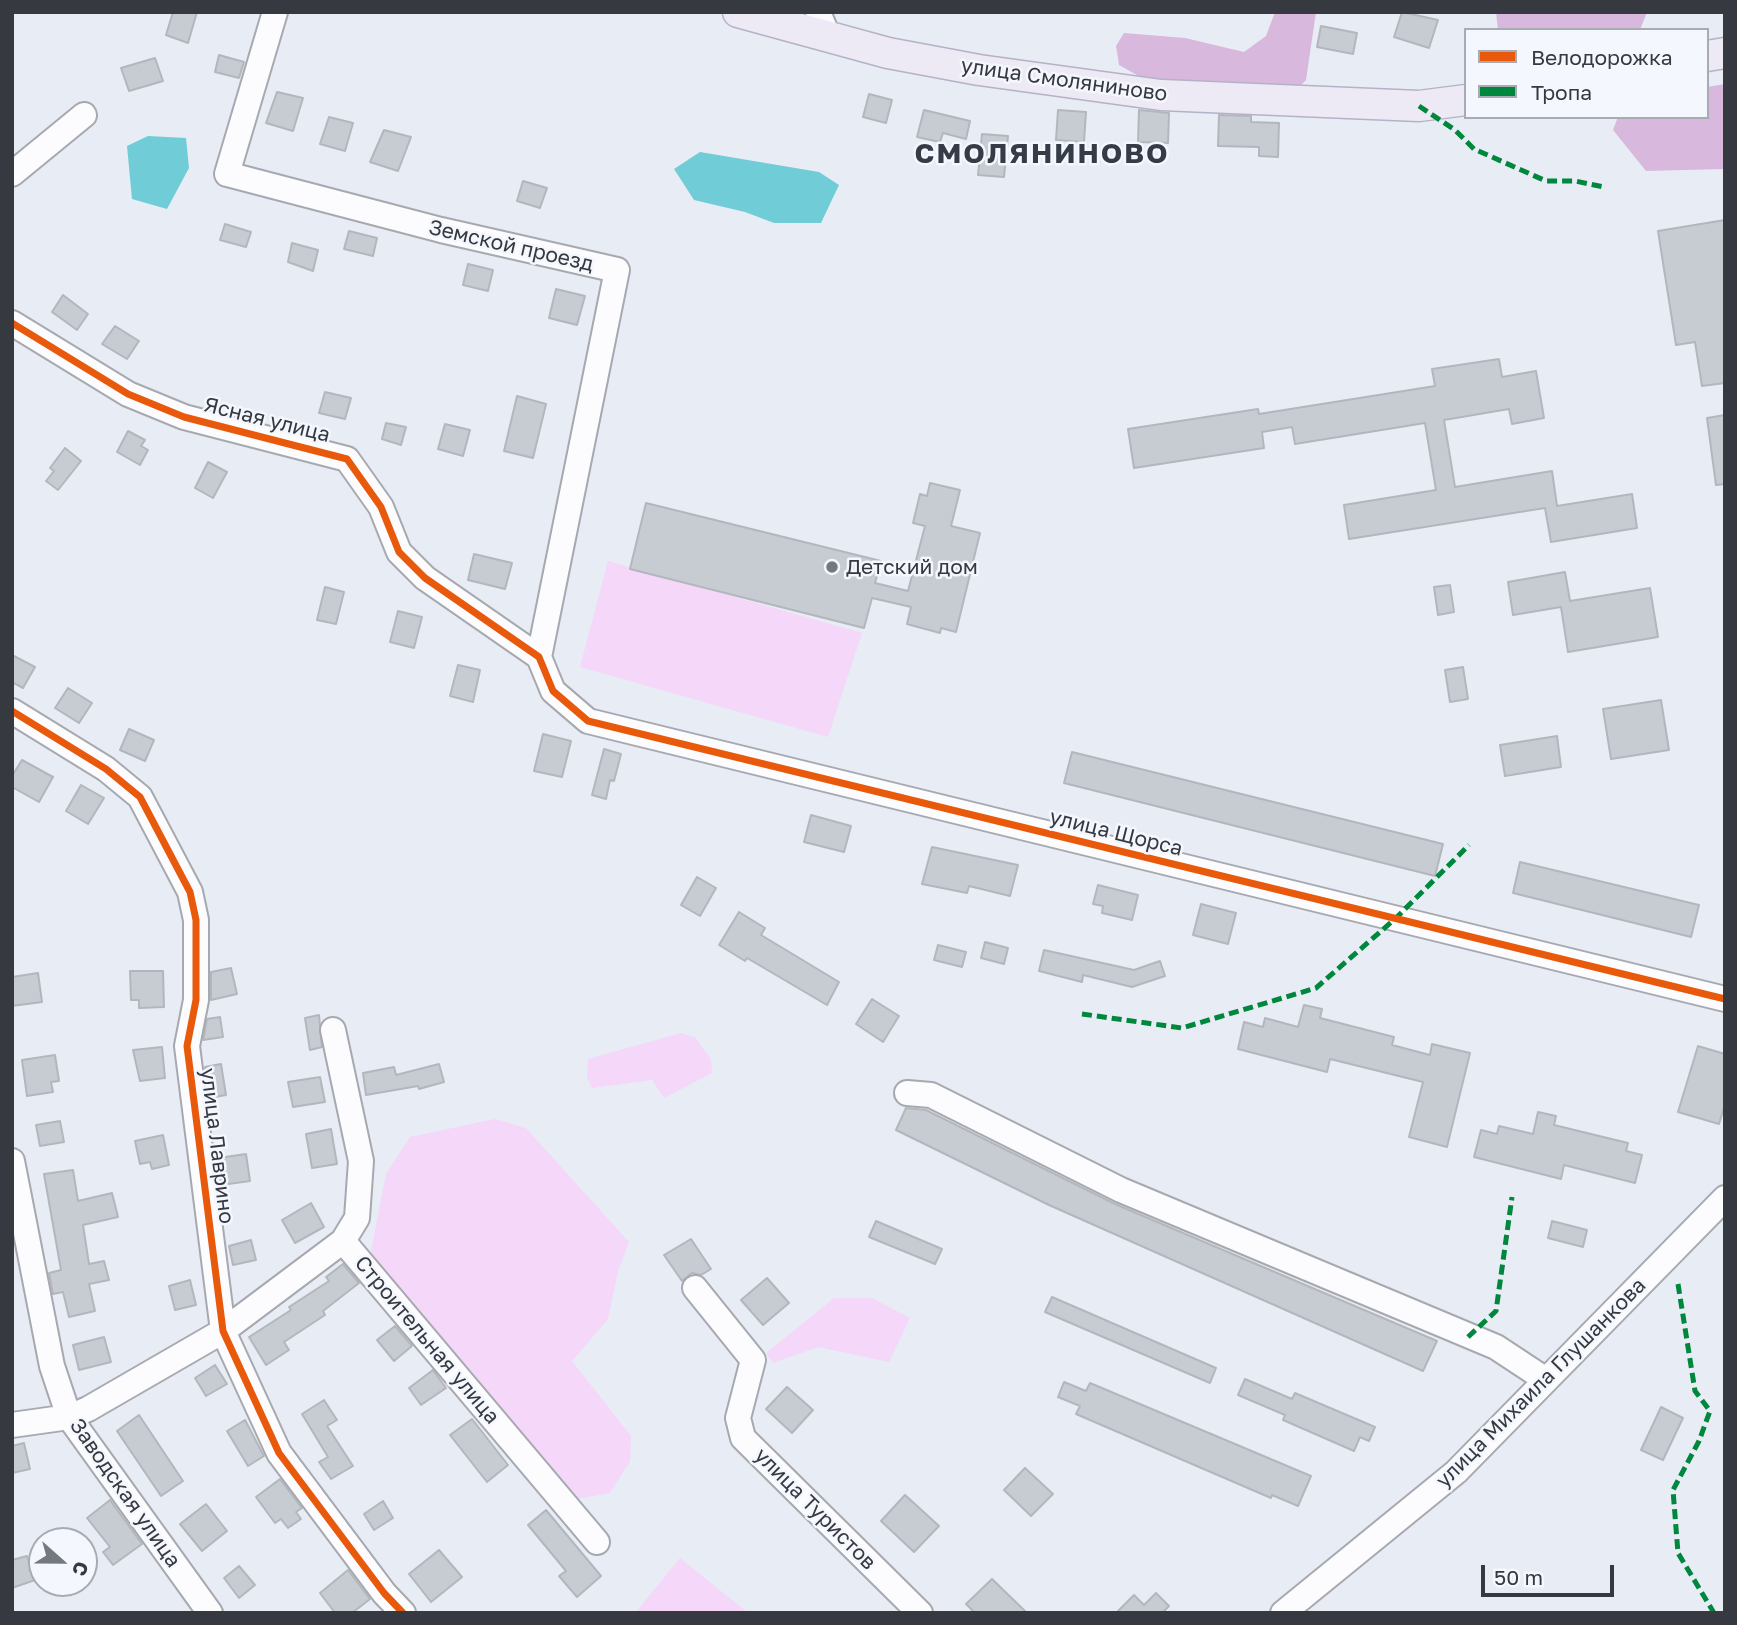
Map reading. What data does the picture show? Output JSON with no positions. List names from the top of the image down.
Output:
{
  "streets": {
    "main road": ["улица Смоляниново"],
    "street": [
      "Земской проезд",
      "Ясная улица",
      "улица Щорса",
      "улица Лаврино",
      "Строительная улица",
      "улица Михаила Глушанкова",
      "Заводская улица",
      "улица Туристов"
    ]
  },
  "crossings": [
    ["Земской проезд", "Ясная улица"],
    ["Земской проезд", "улица Щорса"],
    ["Ясная улица", "улица Щорса"]
  ],
  "districts": ["СМОЛЯНИНОВО"],
  "places": ["Детский дом"],
  "legend": ["Велодорожка", "Тропа"],
  "scale_bar": "50 m",
  "north": "right"
}
